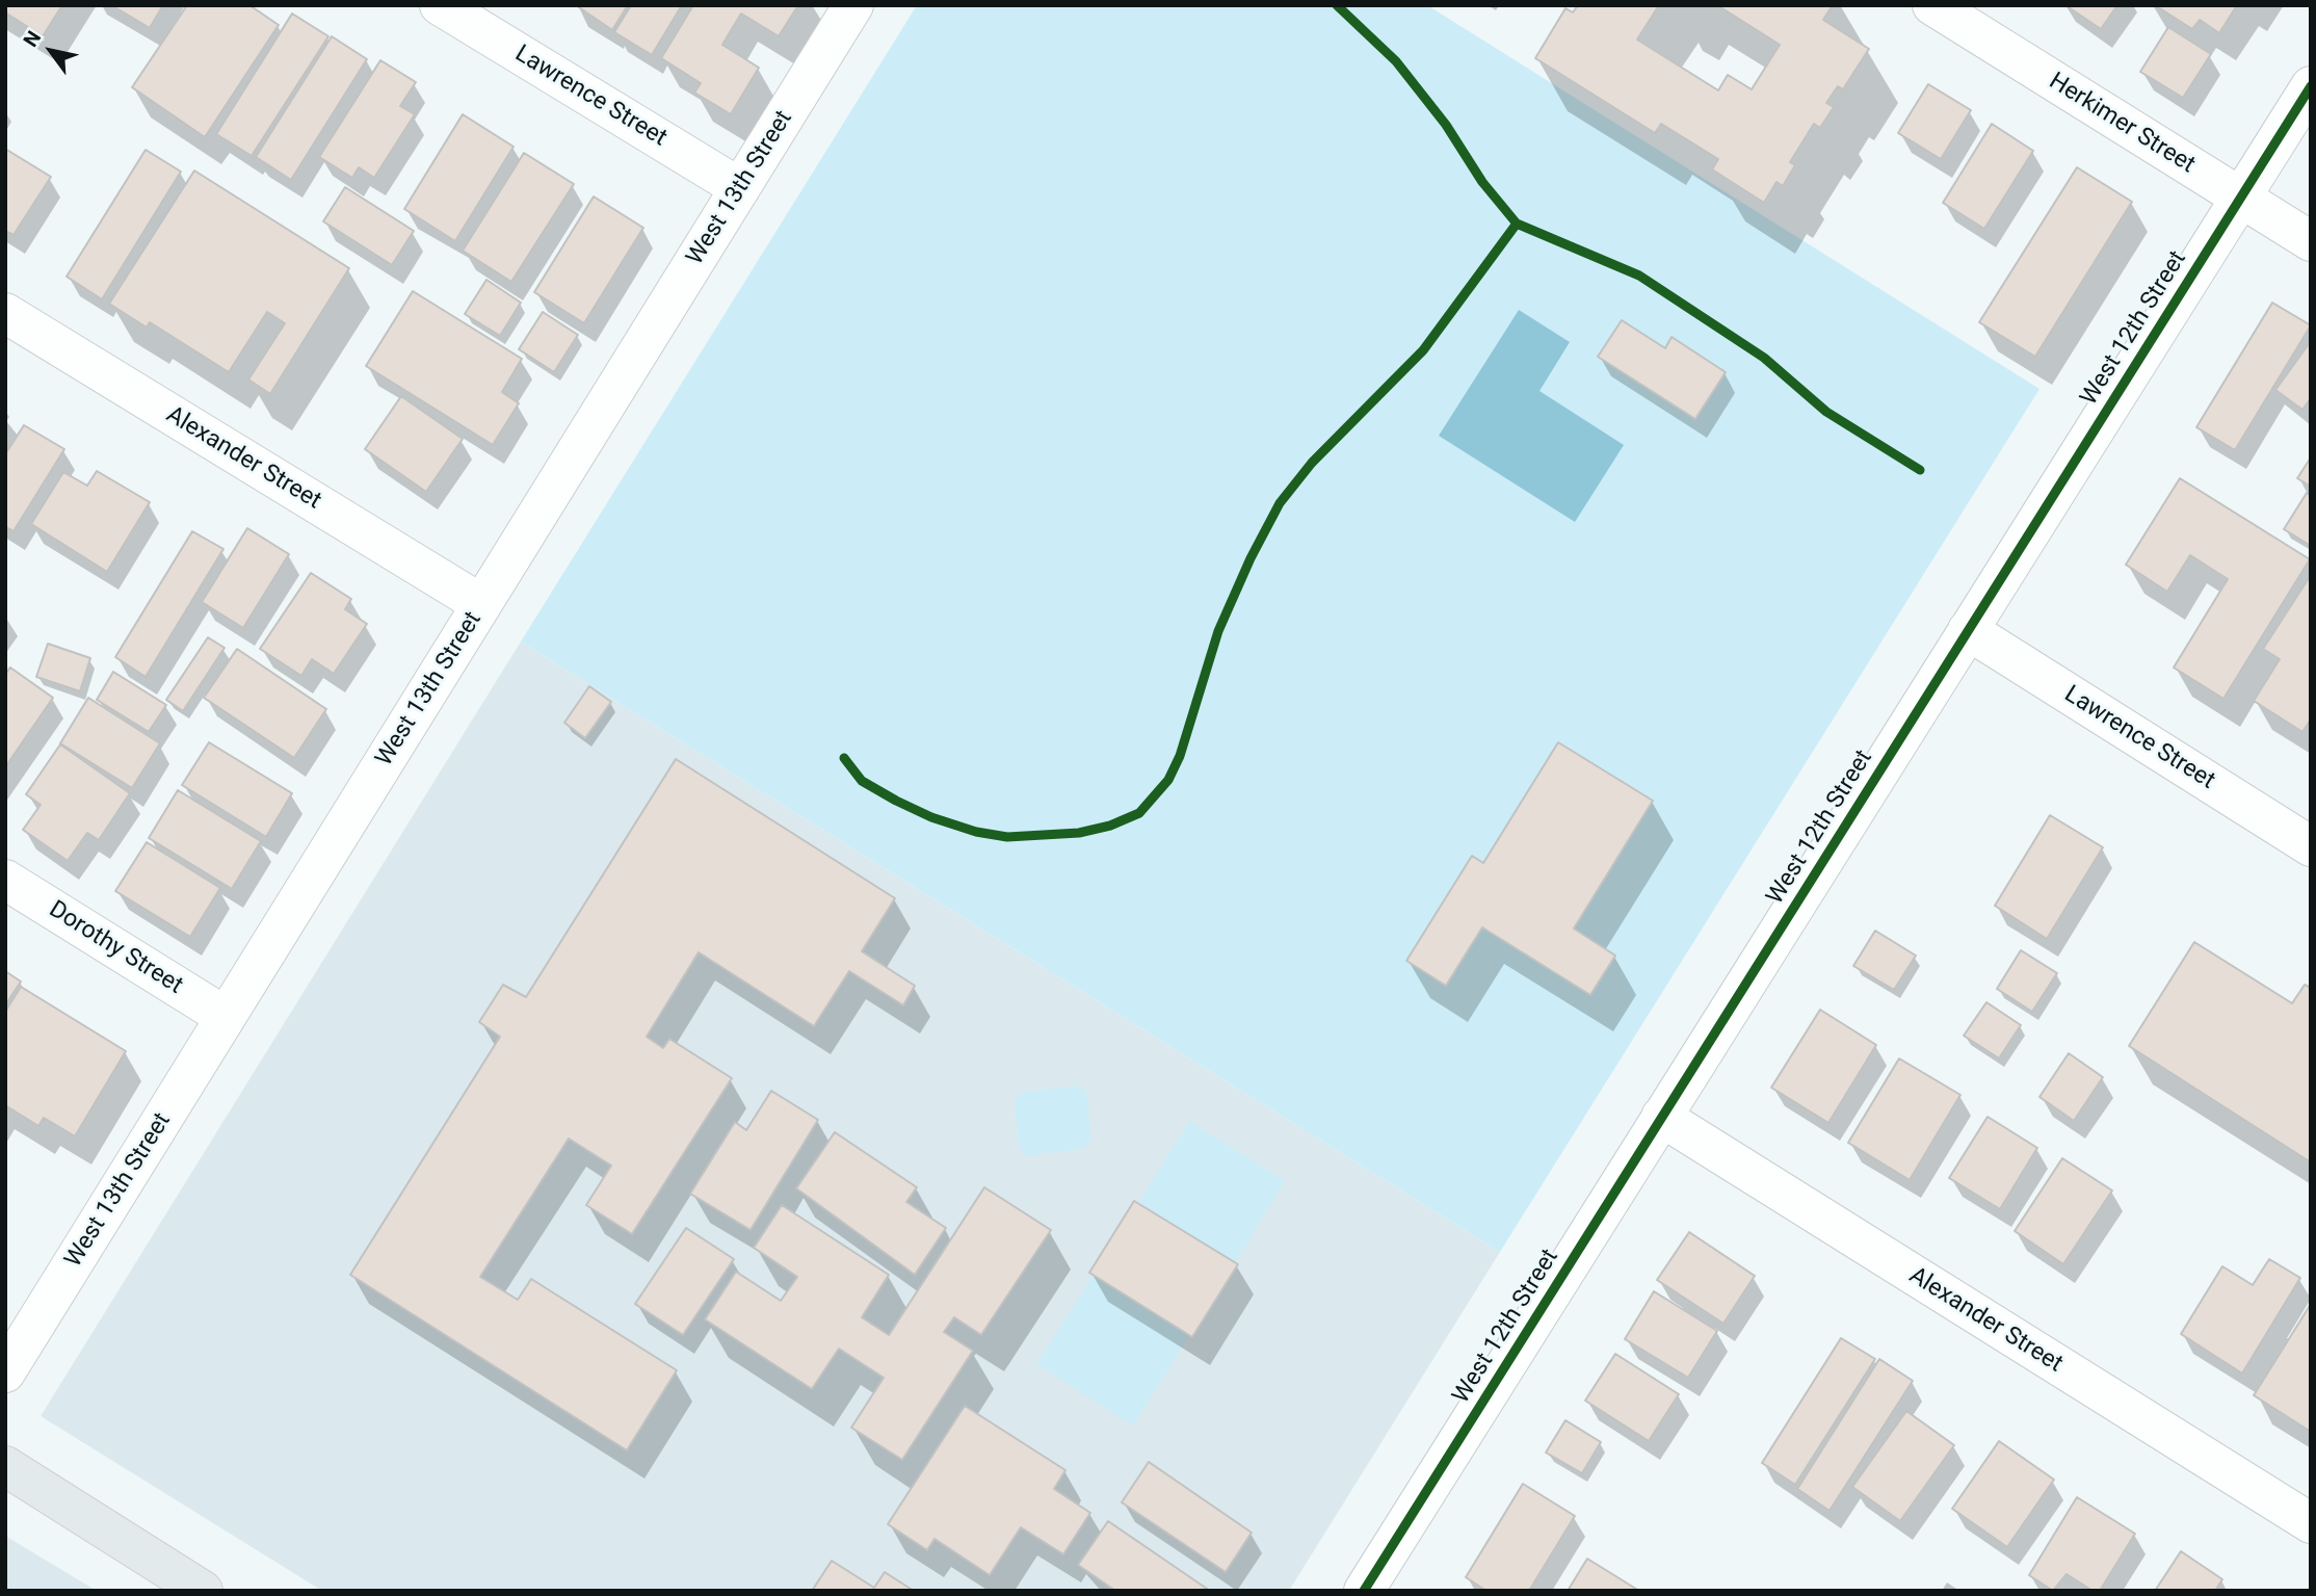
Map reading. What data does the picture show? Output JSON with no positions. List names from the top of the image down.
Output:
{
  "streets": {
    "street": [
      "Lawrence Street",
      "Herkimer Street",
      "West 13th Street",
      "West 12th Street",
      "Alexander Street",
      "Dorothy Street"
    ]
  },
  "crossings": [
    ["Lawrence Street", "West 13th Street"],
    ["Lawrence Street", "West 12th Street"],
    ["Herkimer Street", "West 12th Street"],
    ["West 13th Street", "Alexander Street"],
    ["West 13th Street", "Dorothy Street"],
    ["West 12th Street", "Alexander Street"]
  ],
  "north": "top left"
}
